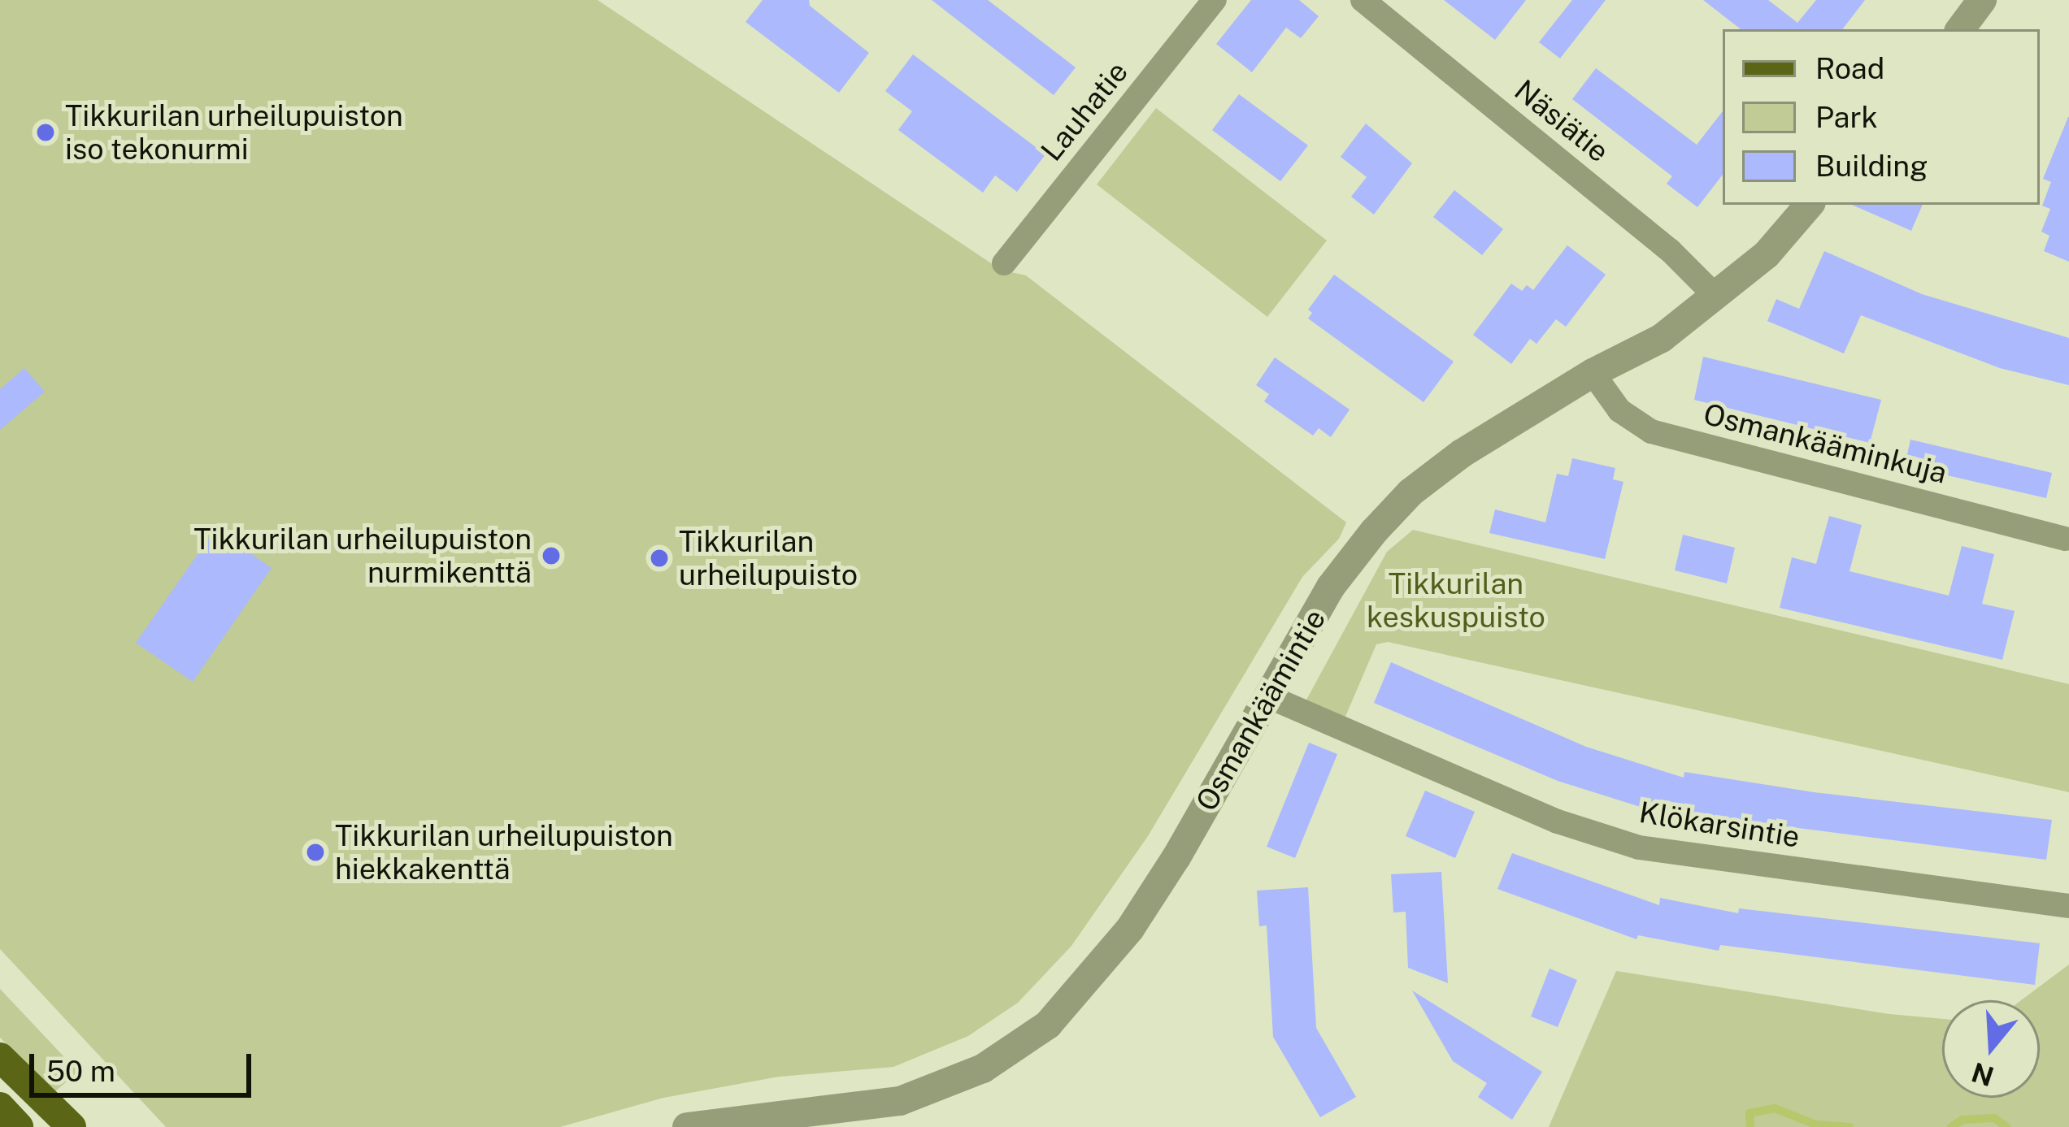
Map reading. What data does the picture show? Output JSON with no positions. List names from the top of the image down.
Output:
{
  "streets": {
    "street": [
      "Lauhatie",
      "Näsiätie",
      "Osmankääminkuja",
      "Osmankäämintie",
      "Klökarsintie"
    ]
  },
  "crossings": [
    ["Näsiätie", "Osmankäämintie"],
    ["Osmankääminkuja", "Osmankäämintie"],
    ["Osmankäämintie", "Klökarsintie"]
  ],
  "parks": ["Tikkurilan keskuspuisto"],
  "places": [
    "Tikkurilan urheilupuiston iso tekonurmi",
    "Tikkurilan urheilupuiston nurmikenttä",
    "Tikkurilan urheilupuisto",
    "Tikkurilan urheilupuiston hiekkakenttä"
  ],
  "legend": ["Road", "Park", "Building"],
  "scale_bar": "50 m",
  "north": "bottom"
}
